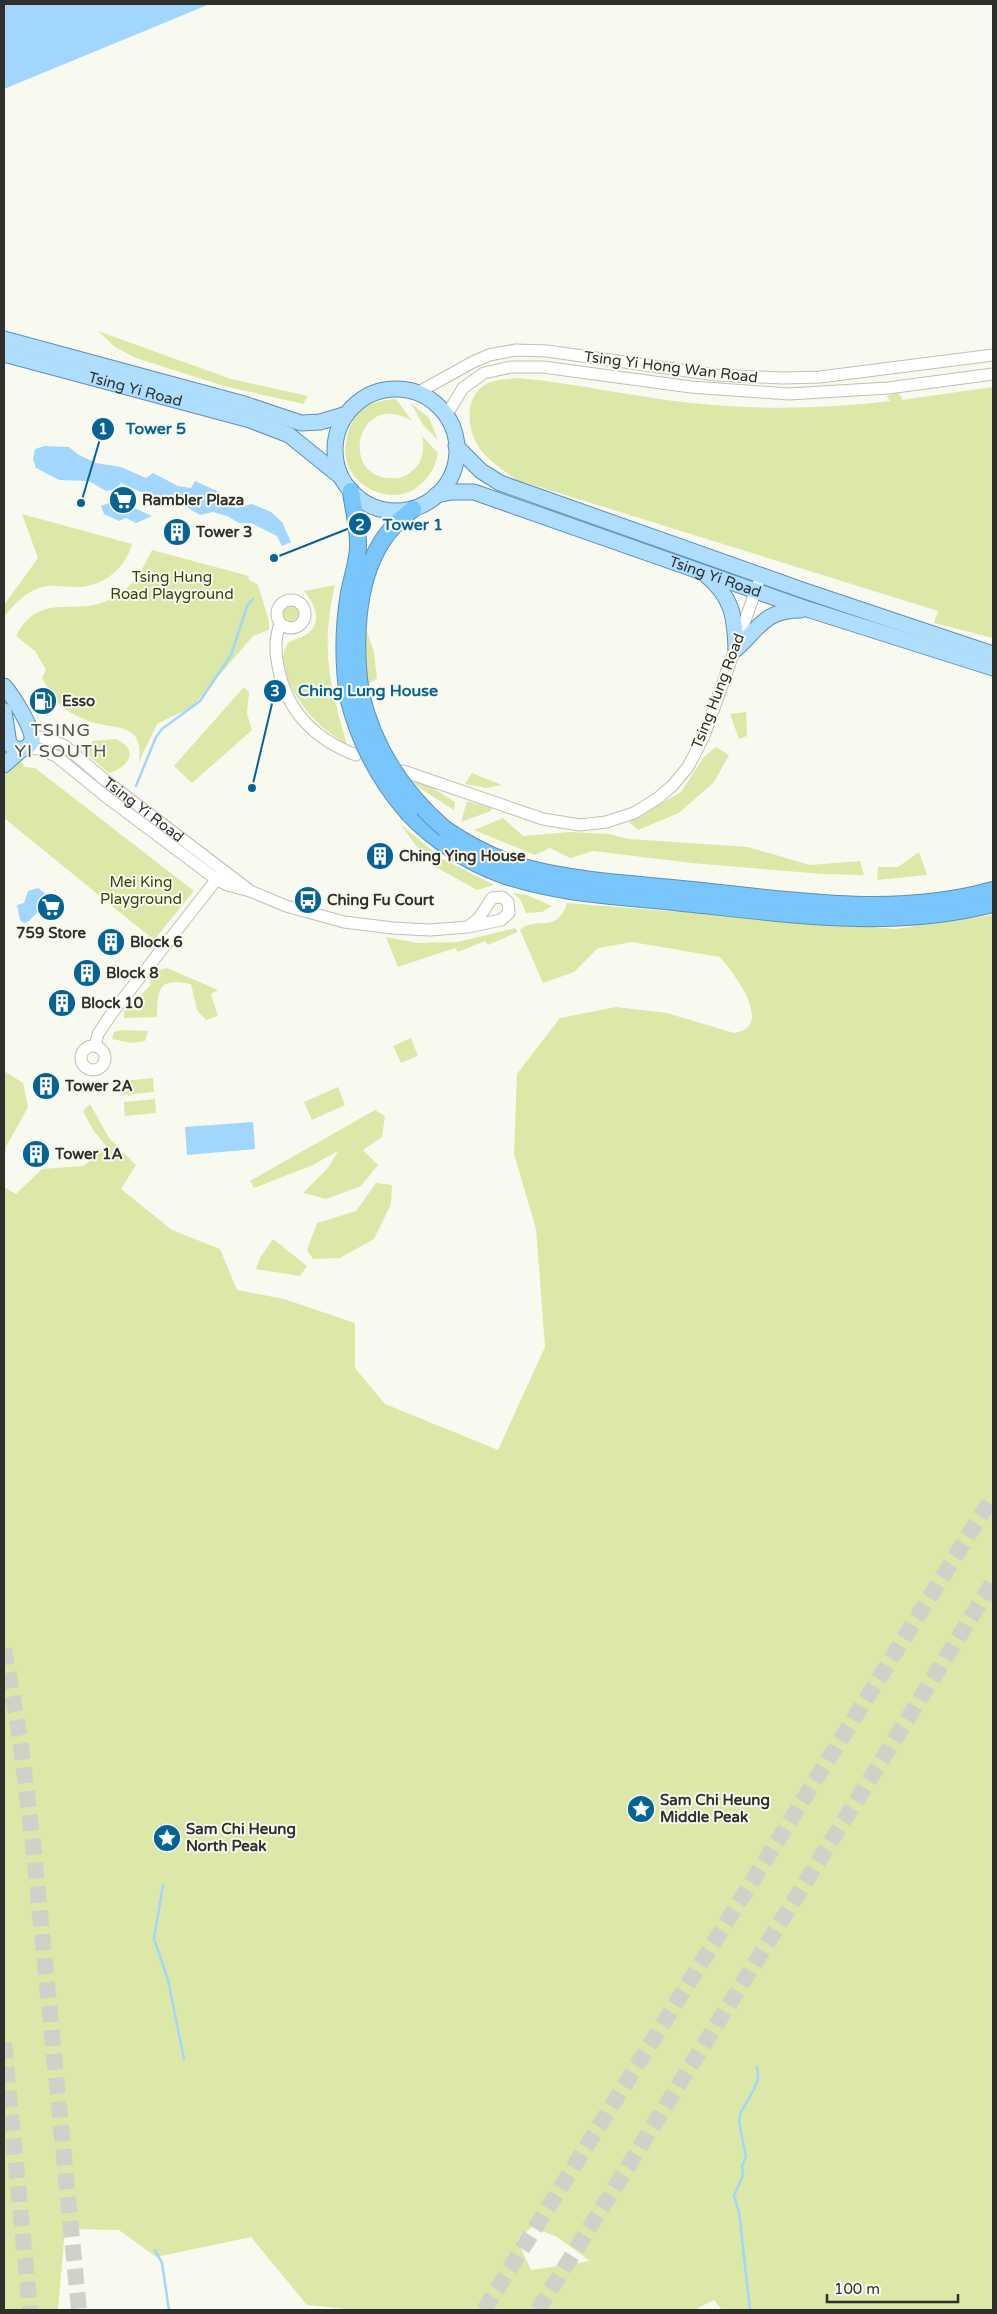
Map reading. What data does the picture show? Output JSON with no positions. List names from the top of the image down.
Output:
{
  "streets": {
    "main road": ["Tsing Yi Road"],
    "street": ["Tsing Yi Hong Wan Road", "Tsing Hung Road"]
  },
  "crossings": [
    ["Tsing Yi Hong Wan Road", "Tsing Yi Road"],
    ["Tsing Yi Road", "Tsing Hung Road"]
  ],
  "districts": ["TSING YI SOUTH"],
  "parks": ["Tsing Hung Road Playground", "Mei King Playground"],
  "places": {
    "supermarket": ["Rambler Plaza", "759 Store"],
    "other": ["Tower 5", "Tower 1", "Ching Lung House"],
    "building": [
      "Tower 3",
      "Ching Ying House",
      "Block 6",
      "Block 8",
      "Block 10",
      "Tower 2A",
      "Tower 1A"
    ],
    "fuel station": ["Esso"],
    "bus stop": ["Ching Fu Court"],
    "place": ["Sam Chi Heung Middle Peak", "Sam Chi Heung North Peak"]
  },
  "scale_bar": "100 m"
}
